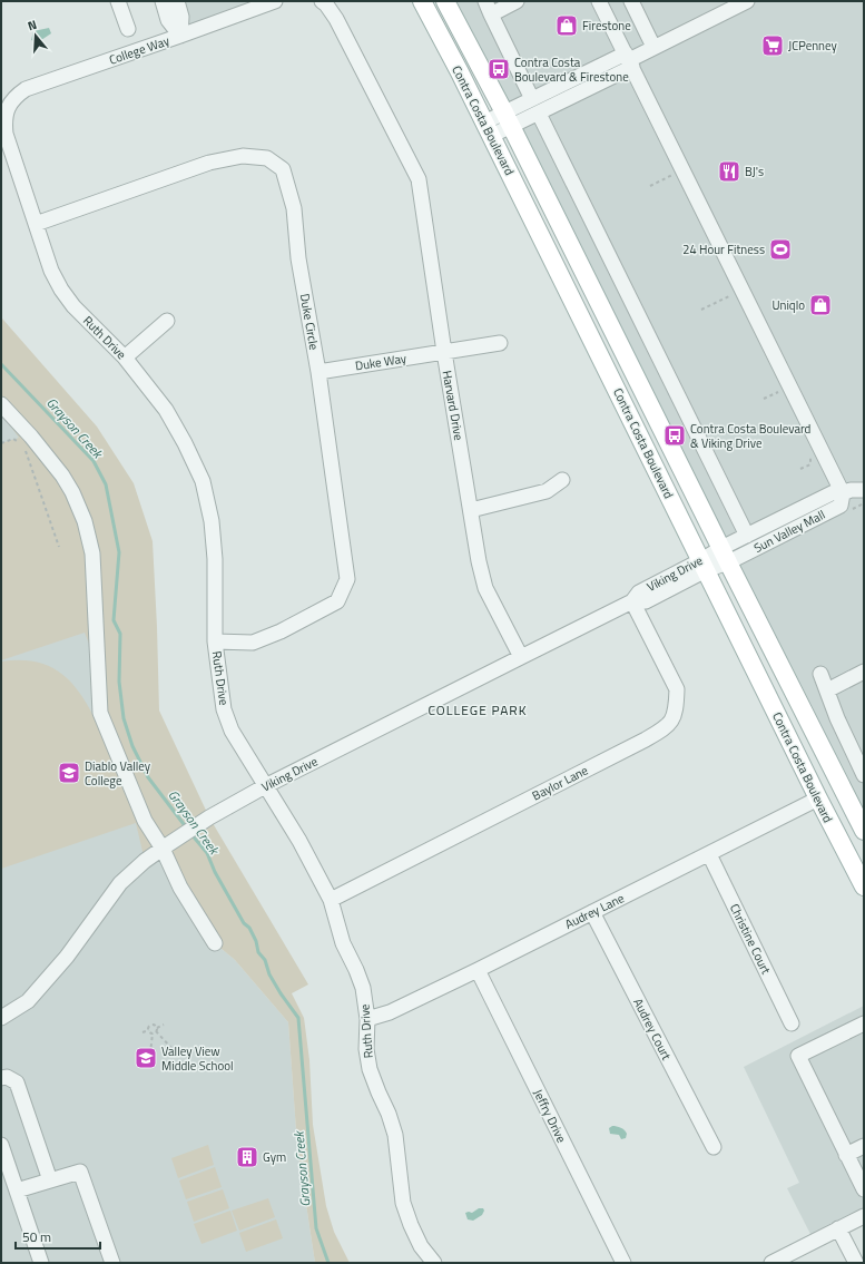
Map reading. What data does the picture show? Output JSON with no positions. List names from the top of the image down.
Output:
{
  "streets": {
    "main road": ["Contra Costa Boulevard"],
    "street": [
      "College Way",
      "Duke Circle",
      "Ruth Drive",
      "Duke Way",
      "Harvard Drive",
      "Sun Valley Mall",
      "Viking Drive",
      "Baylor Lane",
      "Audrey Lane",
      "Christine Court",
      "Audrey Court",
      "Jeffry Drive"
    ]
  },
  "crossings": [
    ["College Way", "Ruth Drive"],
    ["Contra Costa Boulevard", "Sun Valley Mall"],
    ["Contra Costa Boulevard", "Viking Drive"],
    ["Contra Costa Boulevard", "Audrey Lane"],
    ["Duke Circle", "Ruth Drive"],
    ["Duke Circle", "Duke Way"],
    ["Ruth Drive", "Viking Drive"],
    ["Ruth Drive", "Baylor Lane"],
    ["Ruth Drive", "Audrey Lane"],
    ["Duke Way", "Harvard Drive"],
    ["Harvard Drive", "Viking Drive"],
    ["Sun Valley Mall", "Viking Drive"],
    ["Viking Drive", "Baylor Lane"],
    ["Audrey Lane", "Christine Court"],
    ["Audrey Lane", "Audrey Court"],
    ["Audrey Lane", "Jeffry Drive"]
  ],
  "districts": ["COLLEGE PARK"],
  "water": ["Grayson Creek"],
  "places": {
    "shop": ["Firestone", "Uniqlo"],
    "supermarket": ["JCPenney"],
    "bus stop": ["Contra Costa Boulevard & Firestone", "Contra Costa Boulevard & Viking Drive"],
    "restaurant": ["BJ's"],
    "sports": ["24 Hour Fitness"],
    "school or university": ["Diablo Valley College", "Valley View Middle School"],
    "building": ["Gym"]
  },
  "scale_bar": "50 m",
  "north": "top"
}
